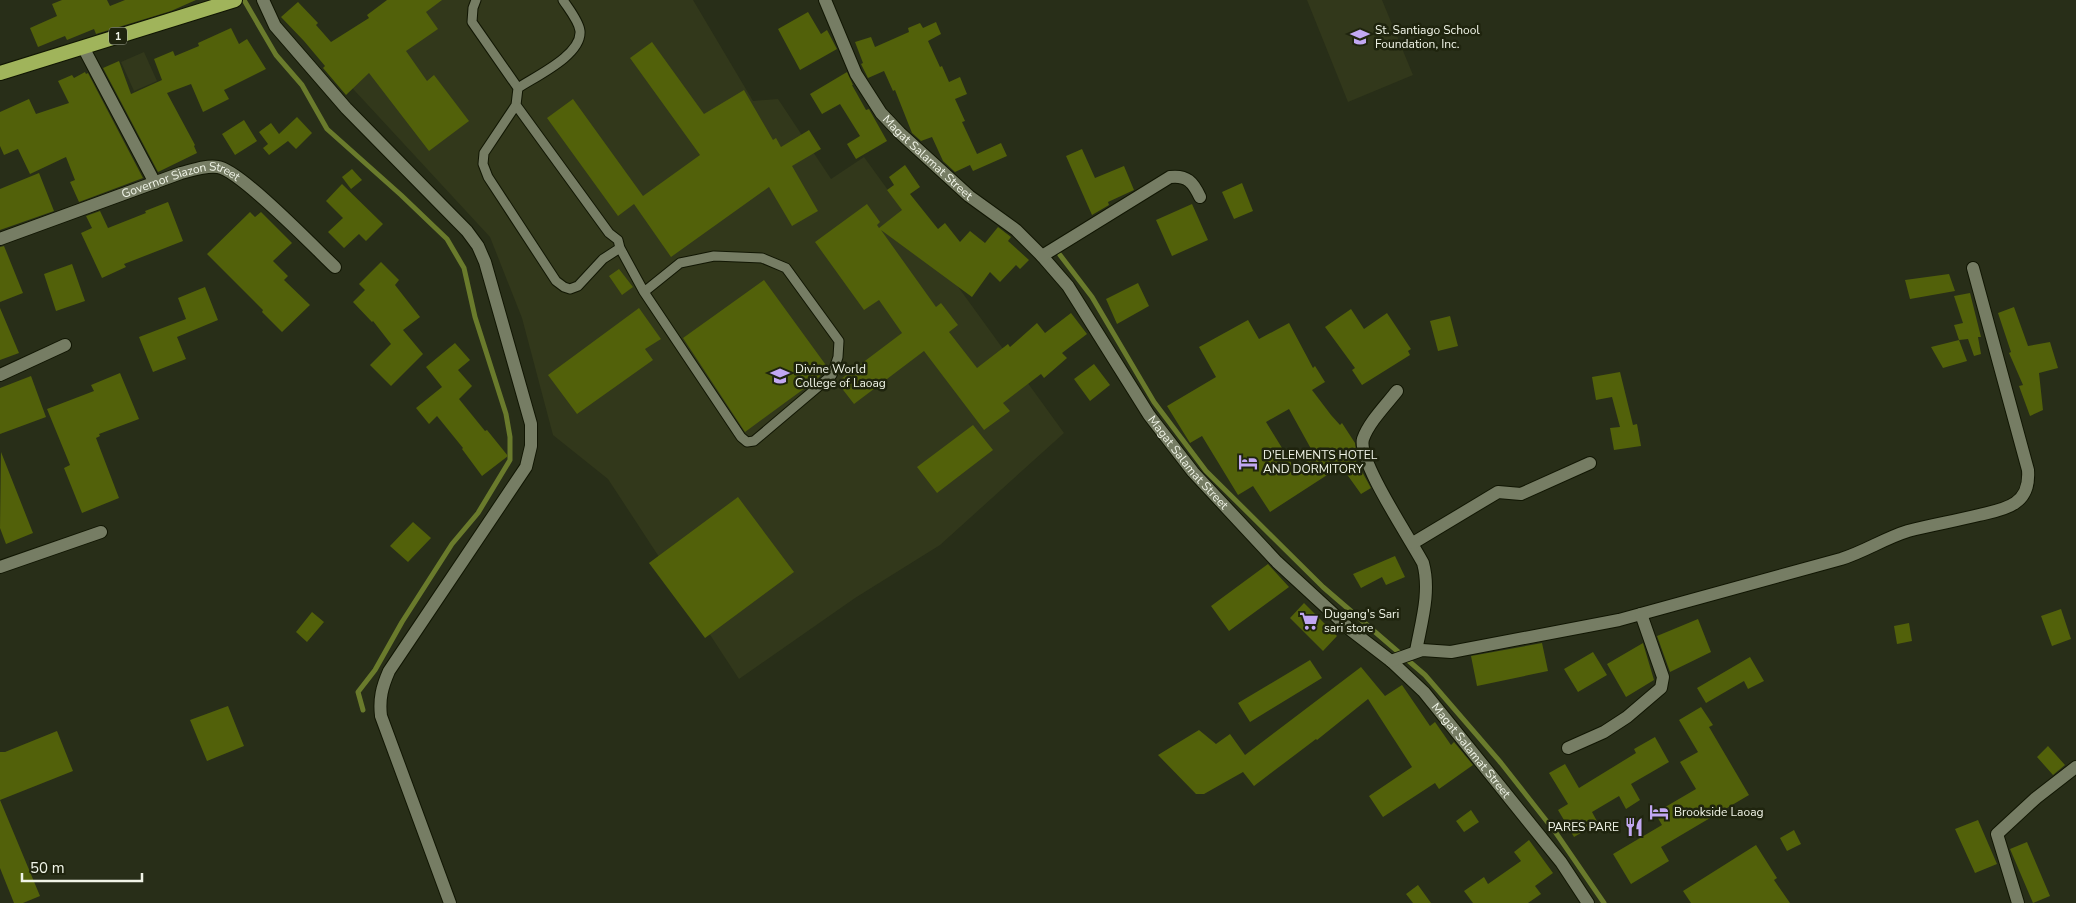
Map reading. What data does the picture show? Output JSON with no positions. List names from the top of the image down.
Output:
{
  "streets": {
    "highway": ["1"],
    "street": ["Magat Salamat Street", "Governor Siazon Street"]
  },
  "places": {
    "school or university": ["St. Santiago School Foundation, Inc.", "Divine World College of Laoag"],
    "hotel": ["D'ELEMENTS HOTEL AND DORMITORY", "Brookside Laoag"],
    "supermarket": ["Dugang's Sari sari store"],
    "restaurant": ["PARES PARE"]
  },
  "scale_bar": "50 m"
}
